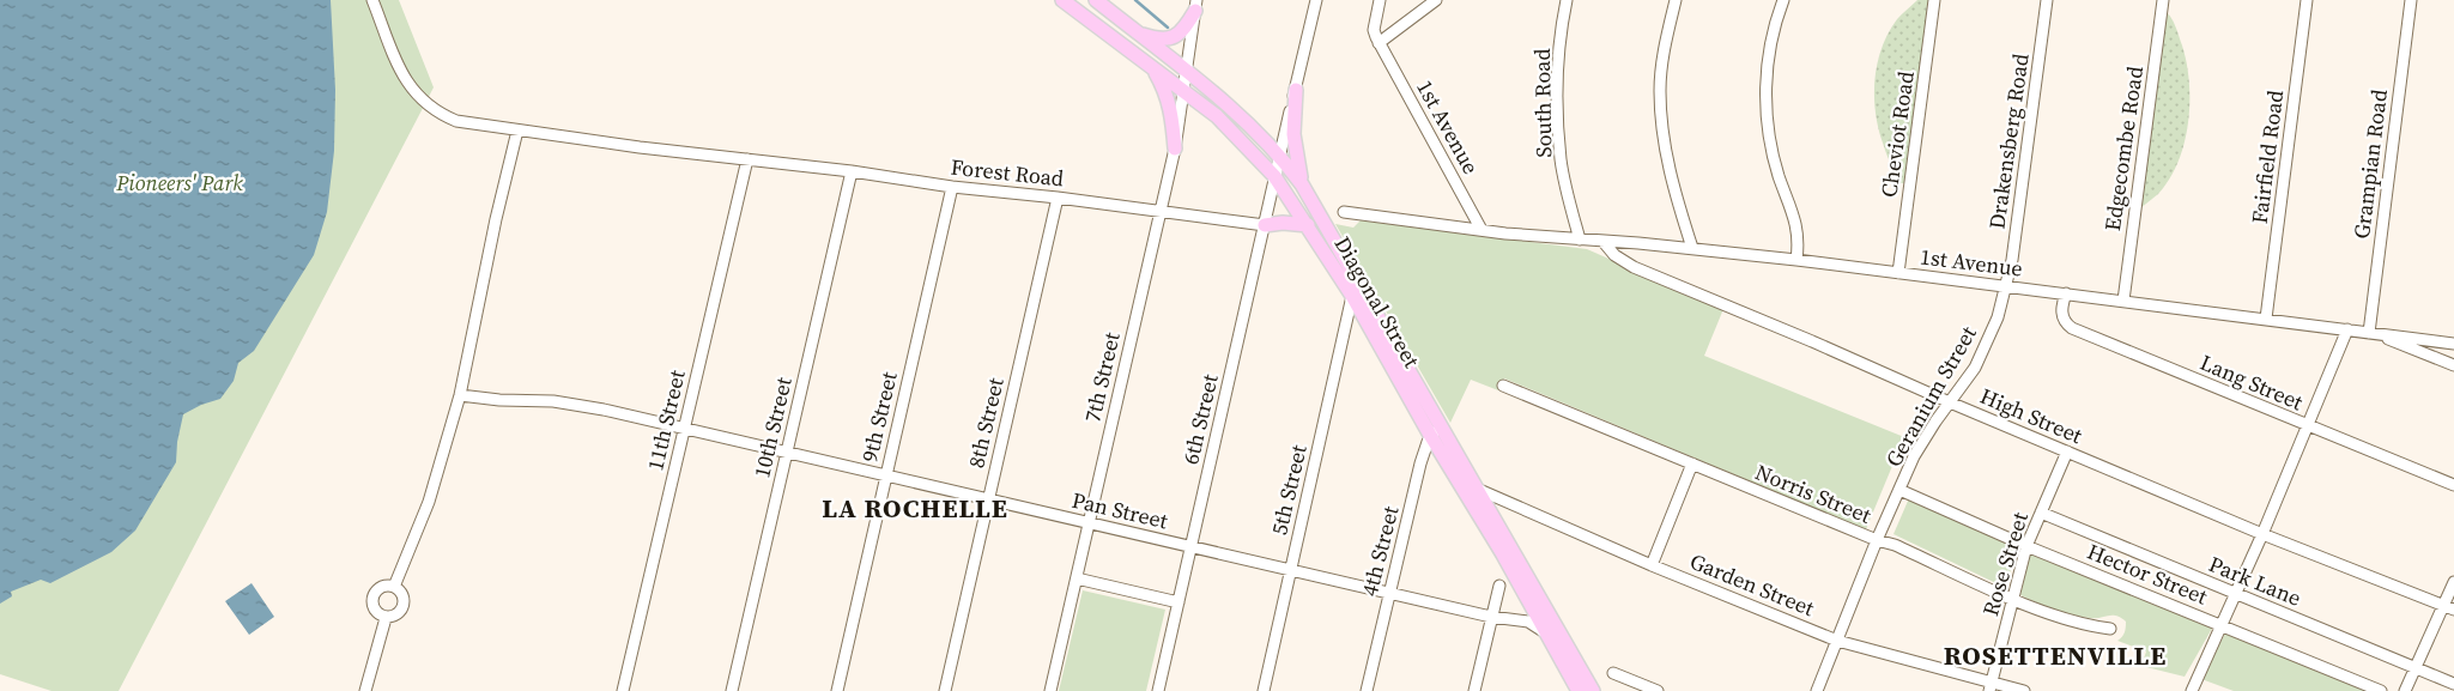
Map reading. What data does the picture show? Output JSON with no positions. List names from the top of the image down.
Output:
{
  "streets": {
    "main road": ["Diagonal Street"],
    "street": [
      "South Road",
      "1st Avenue",
      "Cheviot Road",
      "Drakensberg Road",
      "Edgecombe Road",
      "Fairfield Road",
      "Grampian Road",
      "Forest Road",
      "7th Street",
      "Lang Street",
      "Geranium Street",
      "High Street",
      "9th Street",
      "6th Street",
      "11th Street",
      "8th Street",
      "10th Street",
      "5th Street",
      "Norris Street",
      "Pan Street",
      "4th Street",
      "Rose Street",
      "Hector Street",
      "Park Lane",
      "Garden Street"
    ]
  },
  "crossings": [
    ["South Road", "1st Avenue"],
    ["1st Avenue", "Cheviot Road"],
    ["1st Avenue", "Drakensberg Road"],
    ["1st Avenue", "Edgecombe Road"],
    ["1st Avenue", "Fairfield Road"],
    ["1st Avenue", "Grampian Road"],
    ["1st Avenue", "Lang Street"],
    ["1st Avenue", "Geranium Street"],
    ["1st Avenue", "High Street"],
    ["Drakensberg Road", "Geranium Street"],
    ["Forest Road", "7th Street"],
    ["Forest Road", "9th Street"],
    ["Forest Road", "6th Street"],
    ["Forest Road", "11th Street"],
    ["Forest Road", "8th Street"],
    ["Forest Road", "10th Street"],
    ["Diagonal Street", "7th Street"],
    ["Diagonal Street", "6th Street"],
    ["Diagonal Street", "5th Street"],
    ["Diagonal Street", "Pan Street"],
    ["Diagonal Street", "4th Street"],
    ["Diagonal Street", "Garden Street"],
    ["7th Street", "Pan Street"],
    ["Geranium Street", "High Street"],
    ["Geranium Street", "Norris Street"],
    ["Geranium Street", "Hector Street"],
    ["Geranium Street", "Garden Street"],
    ["High Street", "Rose Street"],
    ["9th Street", "Pan Street"],
    ["6th Street", "Pan Street"],
    ["11th Street", "Pan Street"],
    ["8th Street", "Pan Street"],
    ["10th Street", "Pan Street"],
    ["5th Street", "Pan Street"],
    ["Norris Street", "Rose Street"],
    ["Pan Street", "4th Street"],
    ["Rose Street", "Hector Street"],
    ["Rose Street", "Park Lane"],
    ["Rose Street", "Garden Street"]
  ],
  "districts": ["LA ROCHELLE", "ROSETTENVILLE"],
  "parks": ["Pioneers' Park"]
}
